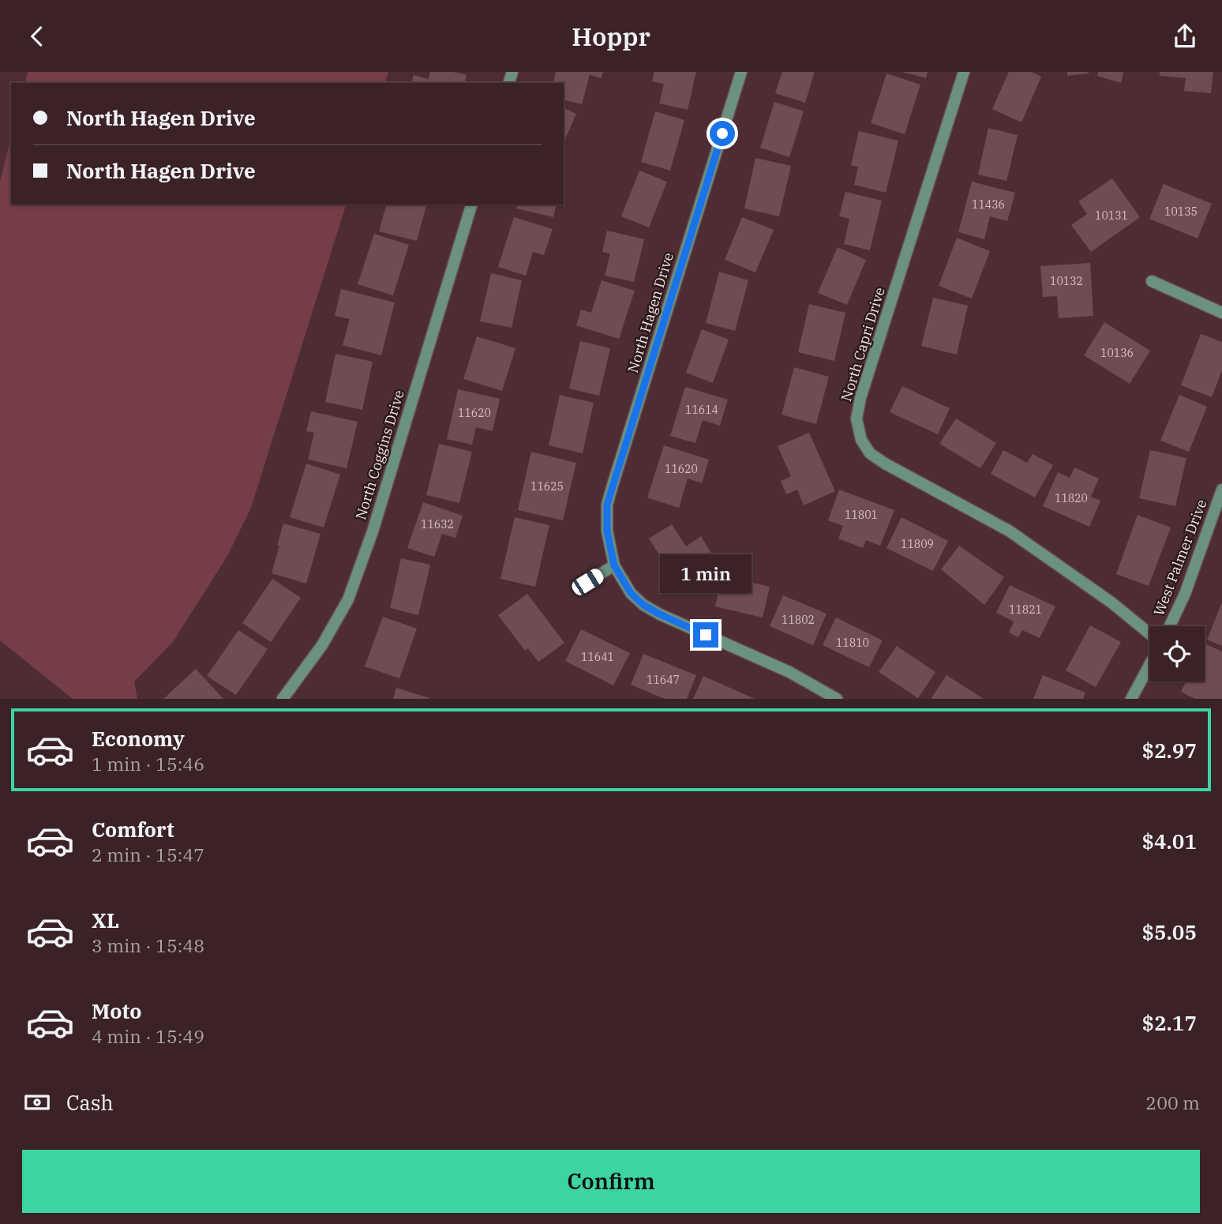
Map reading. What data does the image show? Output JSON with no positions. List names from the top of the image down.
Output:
{
  "streets": {
    "street": [
      "North Hagen Drive",
      "North Capri Drive",
      "North Coggins Drive",
      "West Palmer Drive"
    ]
  },
  "house_numbers": [
    "11436",
    "10135",
    "10131",
    "10132",
    "10136",
    "11614",
    "11620",
    "11620",
    "11625",
    "11820",
    "11801",
    "11632",
    "11809",
    "11821",
    "11802",
    "11810",
    "11641",
    "11647"
  ],
  "page": {
    "header": "Hoppr",
    "banner": ["North Hagen Drive", "North Hagen Drive"],
    "bubble": "1 min",
    "list": [
      {
        "name": "Economy",
        "note": "1 min · 15:46",
        "value": "$2.97"
      },
      {
        "name": "Comfort",
        "note": "2 min · 15:47",
        "value": "$4.01"
      },
      {
        "name": "XL",
        "note": "3 min · 15:48",
        "value": "$5.05"
      },
      {
        "name": "Moto",
        "note": "4 min · 15:49",
        "value": "$2.17"
      }
    ],
    "pay": ["Cash", "200 m"],
    "buttons": "Confirm"
  }
}
